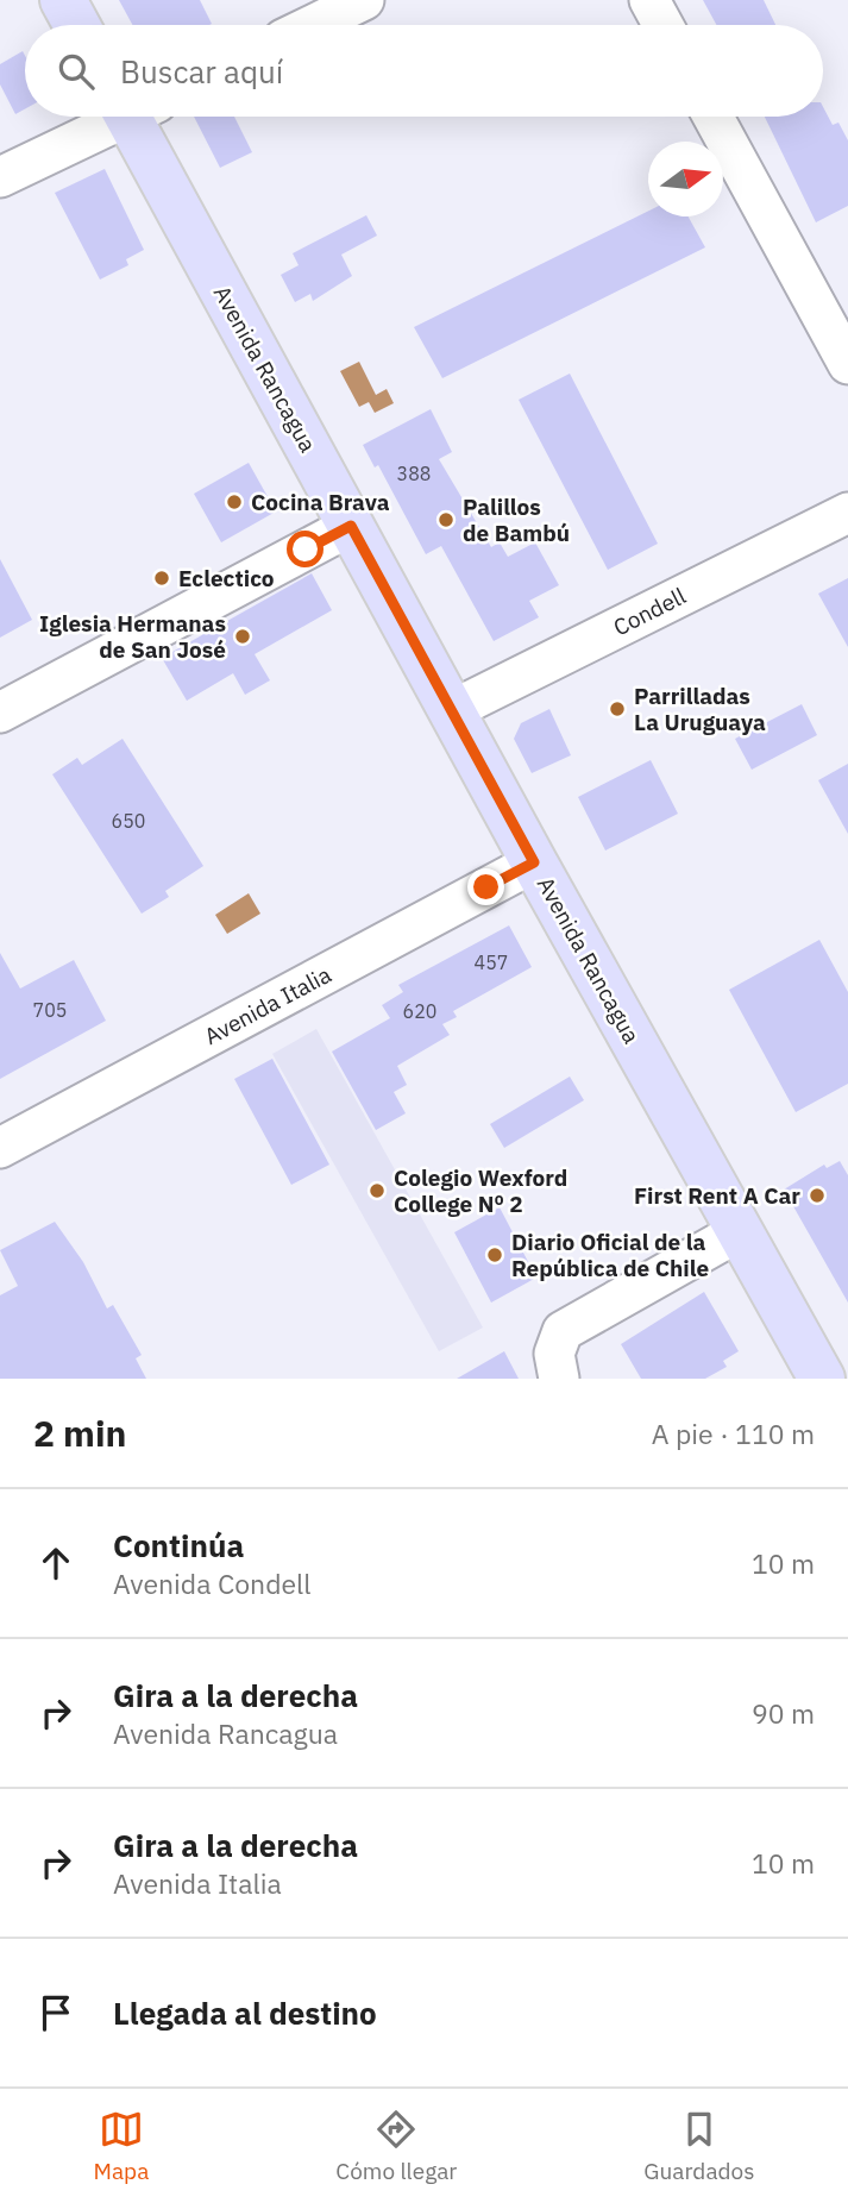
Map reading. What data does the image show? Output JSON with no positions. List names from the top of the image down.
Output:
{
  "streets": {
    "main road": ["Avenida Rancagua"],
    "street": ["Condell", "Avenida Italia"]
  },
  "crossings": [
    ["Avenida Rancagua", "Condell"],
    ["Avenida Rancagua", "Avenida Italia"]
  ],
  "places": [
    "Cocina Brava",
    "Palillos de Bambú",
    "Eclectico",
    "Iglesia Hermanas de San José",
    "Parrilladas La Uruguaya",
    "Colegio Wexford College Nº 2",
    "First Rent A Car",
    "Diario Oficial de la República de Chile"
  ],
  "house_numbers": [
    "388",
    "650",
    "457",
    "705",
    "620"
  ],
  "north": "right",
  "page": {
    "search": "Buscar aquí",
    "heading": ["2 min", "A pie · 110 m"],
    "list": [
      ["Continúa", "Avenida Condell", "10 m"],
      ["Gira a la derecha", "Avenida Rancagua", "90 m"],
      ["Gira a la derecha", "Avenida Italia", "10 m"],
      "Llegada al destino"
    ],
    "nav": ["Mapa", "Cómo llegar", "Guardados"]
  }
}
